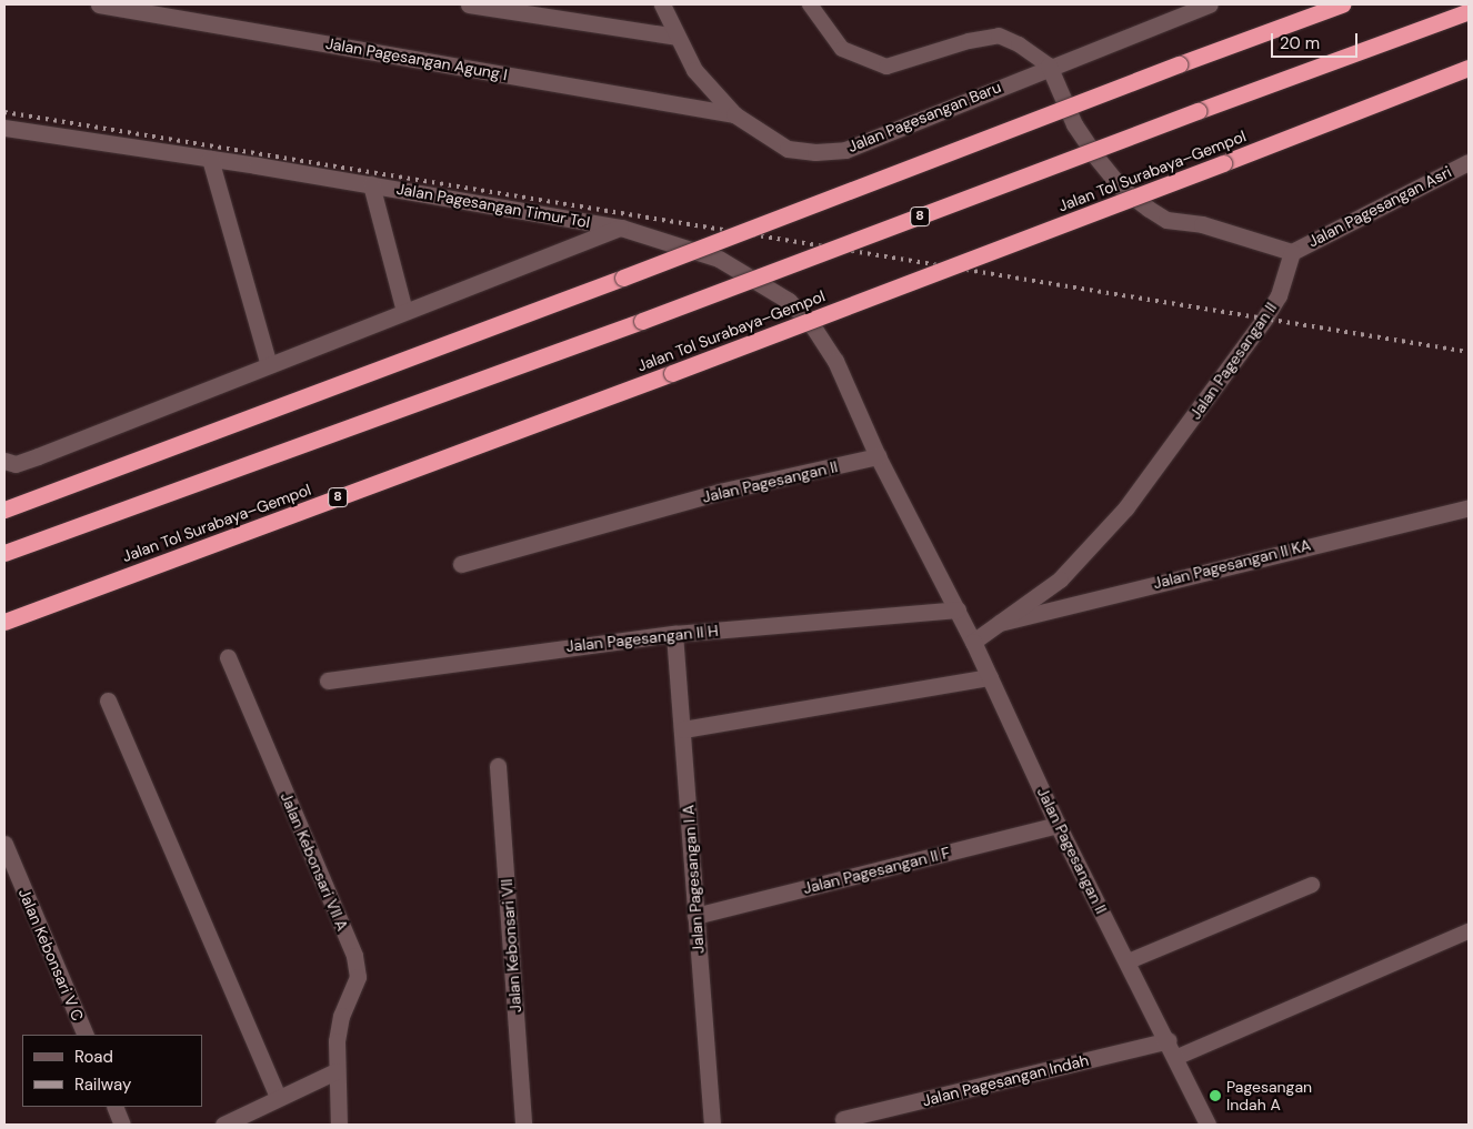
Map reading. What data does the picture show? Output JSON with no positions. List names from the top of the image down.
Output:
{
  "streets": {
    "highway": ["Jalan Tol Surabaya–Gempol", "8"],
    "street": [
      "Jalan Pagesangan Agung I",
      "Jalan Pagesangan Baru",
      "Jalan Pagesangan Timur Tol",
      "Jalan Pagesangan Asri",
      "Jalan Pagesangan II",
      "Jalan Pagesangan II KA",
      "Jalan Pagesangan II H",
      "Jalan Kebonsari VII A",
      "Jalan Pagesangan II F",
      "Jalan Pagesangan I A",
      "Jalan Kebonsari VII",
      "Jalan Kebonsari V C",
      "Jalan Pagesangan Indah"
    ]
  },
  "crossings": [
    ["Jalan Pagesangan Agung I", "Jalan Pagesangan Baru"],
    ["Jalan Pagesangan Timur Tol", "Jalan Pagesangan II"],
    ["Jalan Pagesangan Asri", "Jalan Pagesangan II"],
    ["Jalan Pagesangan II", "Jalan Pagesangan II KA"],
    ["Jalan Pagesangan II", "Jalan Pagesangan II H"],
    ["Jalan Pagesangan II", "Jalan Pagesangan II F"],
    ["Jalan Pagesangan II", "Jalan Pagesangan Indah"],
    ["Jalan Pagesangan II H", "Jalan Pagesangan I A"],
    ["Jalan Pagesangan II F", "Jalan Pagesangan I A"]
  ],
  "places": ["Pagesangan Indah A"],
  "legend": ["Road", "Railway"],
  "scale_bar": "20 m"
}
